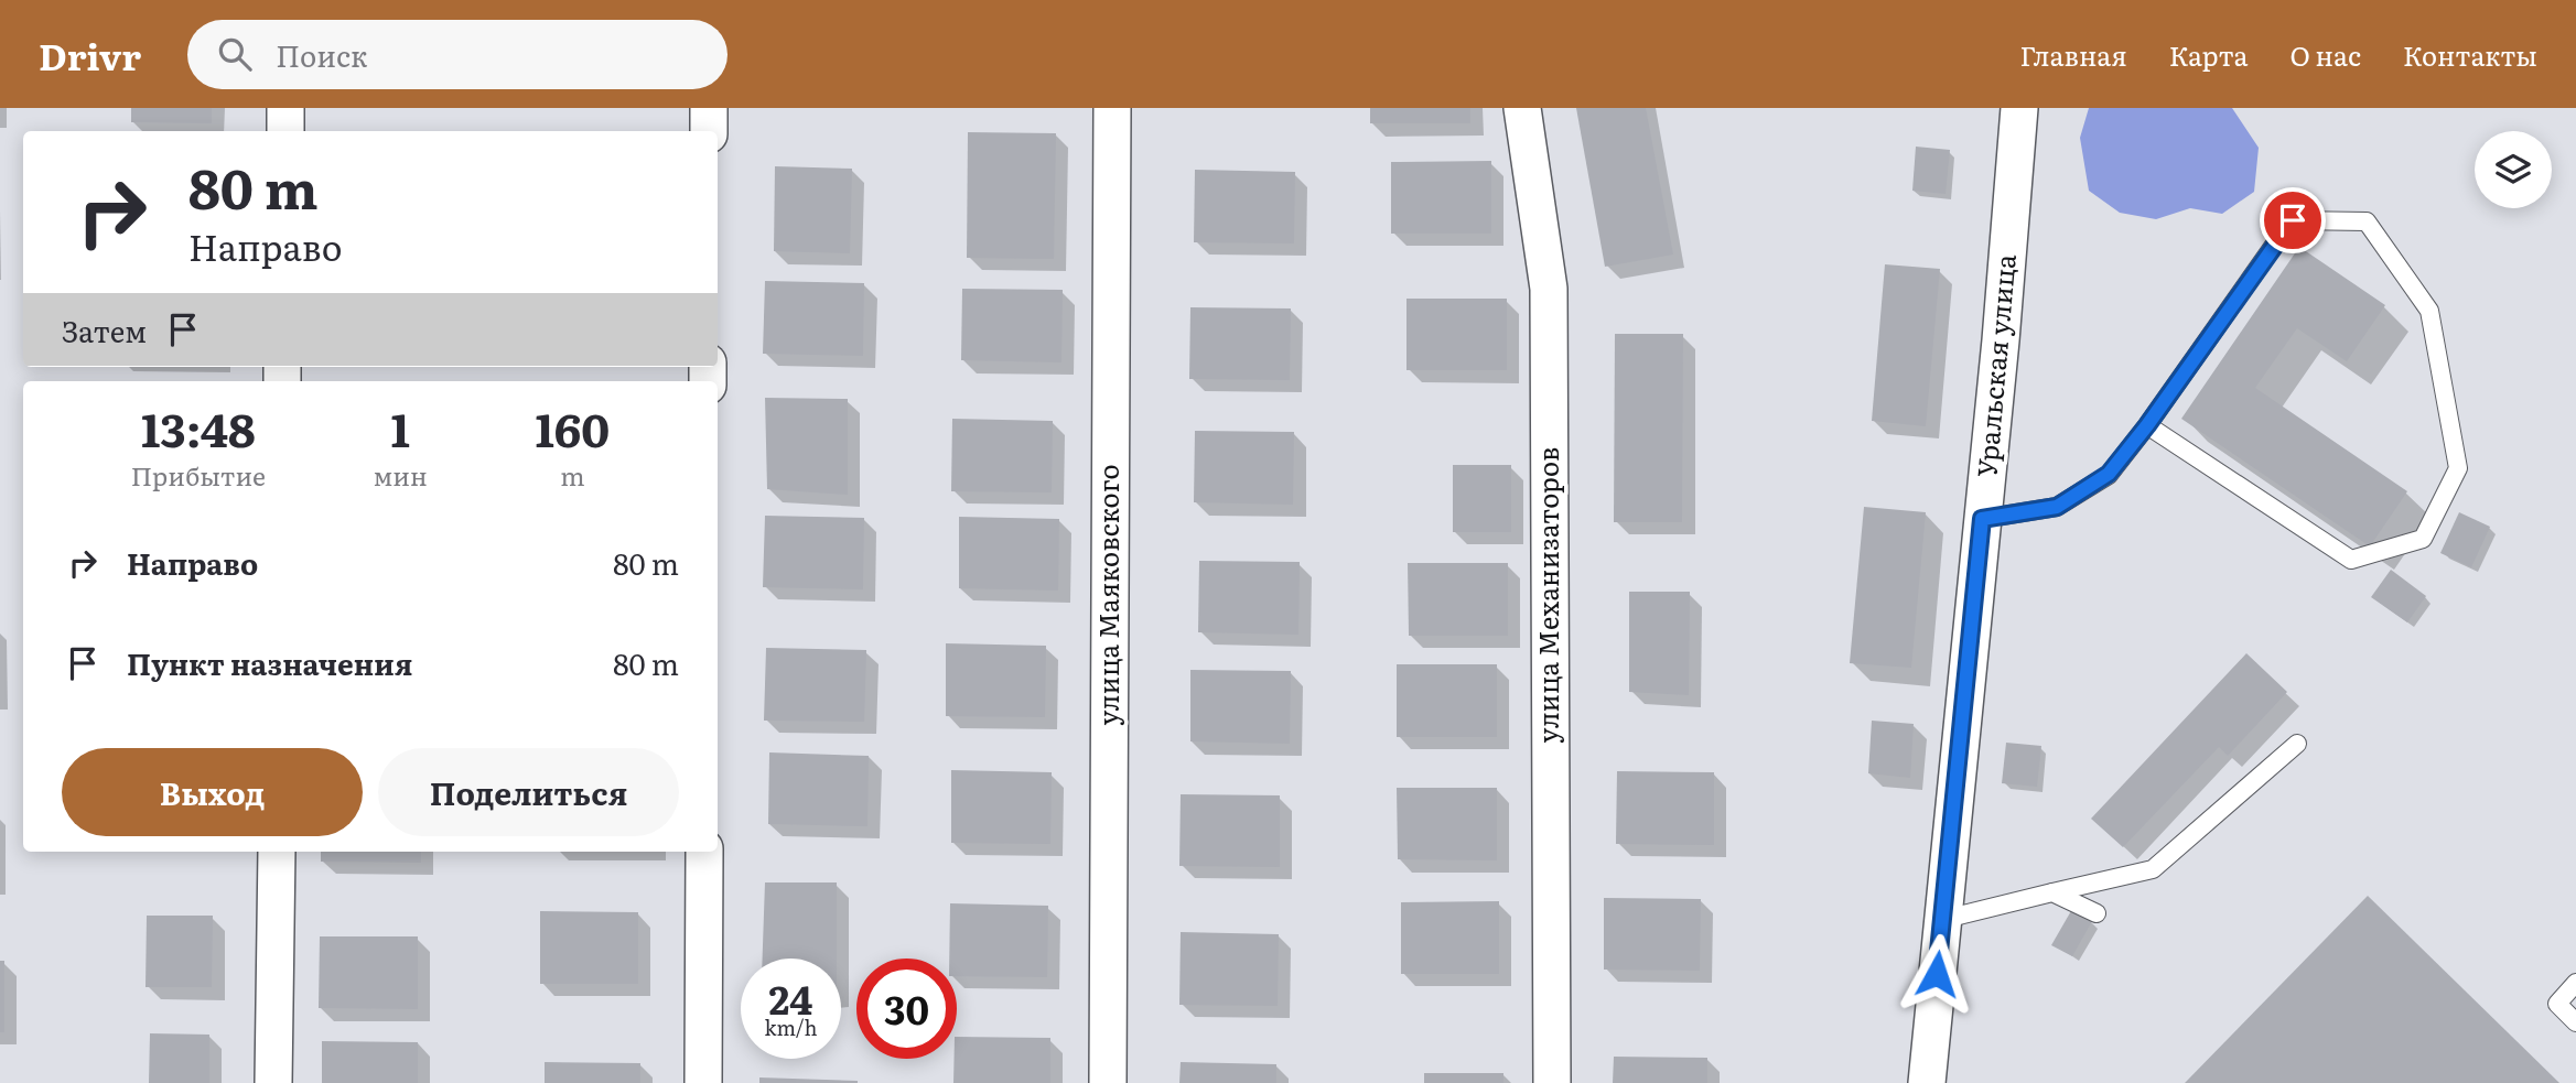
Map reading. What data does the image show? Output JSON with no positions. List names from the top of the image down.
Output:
{
  "streets": {
    "street": ["Уральская улица", "улица Маяковского", "улица Механизаторов"]
  },
  "page": {
    "header": "Drivr",
    "search": "Поиск",
    "nav": [
      "Главная",
      "Карта",
      "О нас",
      "Контакты"
    ],
    "turn": ["80 m", "Направо"],
    "then": "Затем",
    "eta": [
      "13:48",
      "Прибытие",
      "1",
      "мин",
      "160",
      "m"
    ],
    "list": [
      {
        "name": "Направо",
        "value": "80 m"
      },
      {
        "name": "Пункт назначения",
        "value": "80 m"
      }
    ],
    "buttons": ["Выход", "Поделиться"],
    "speed": "24 km/h",
    "limit": "30"
  }
}
